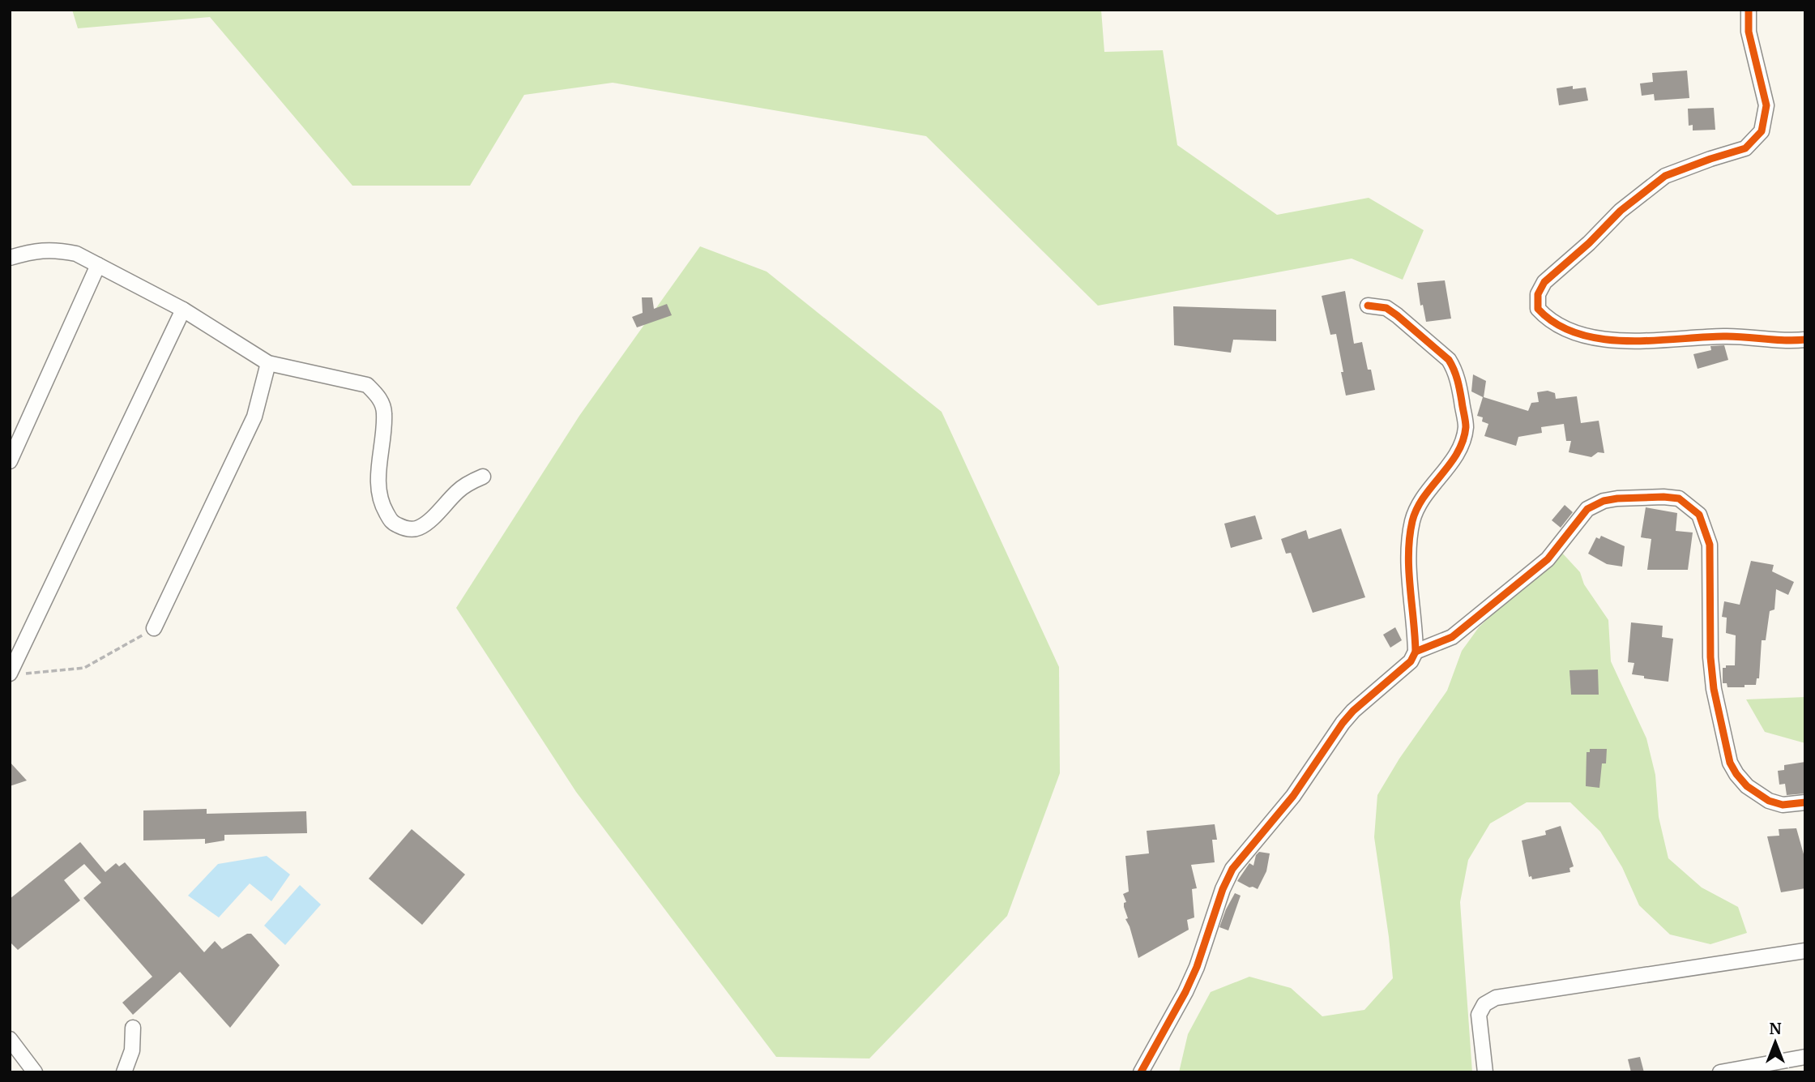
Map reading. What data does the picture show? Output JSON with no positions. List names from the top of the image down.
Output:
{
  "north": "top"
}
